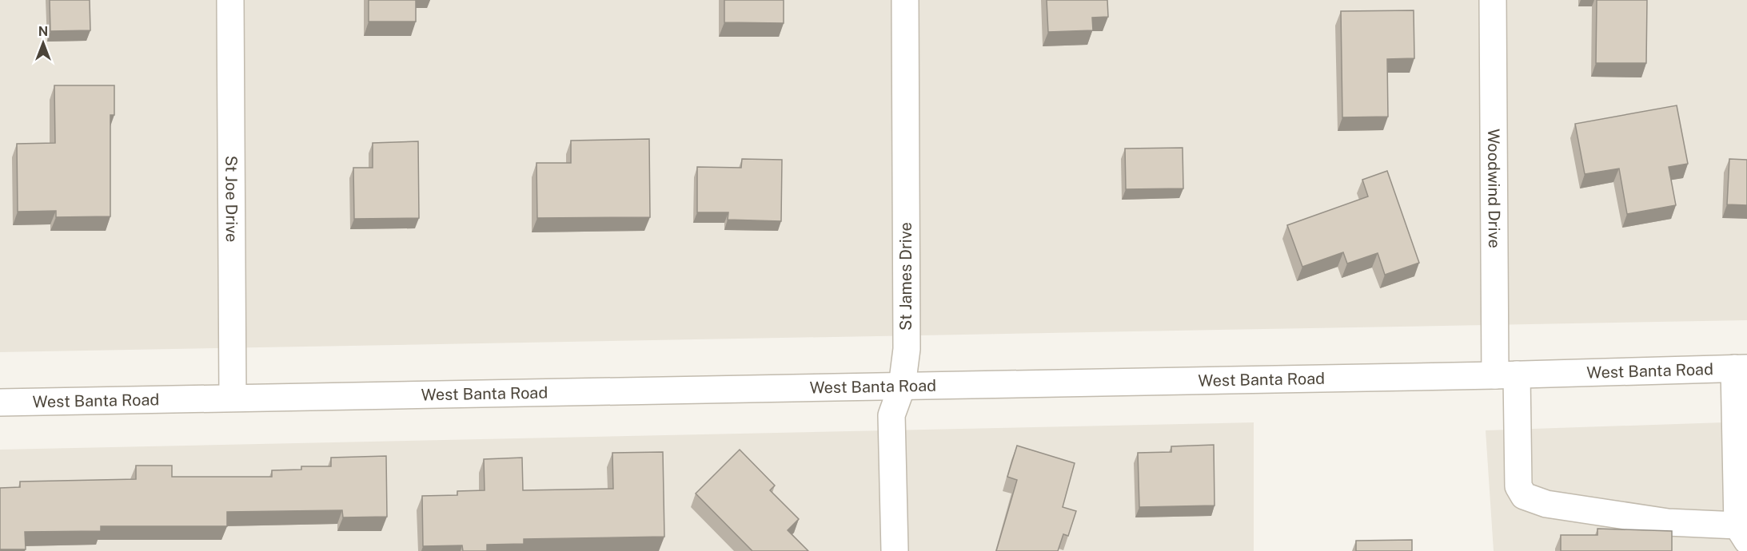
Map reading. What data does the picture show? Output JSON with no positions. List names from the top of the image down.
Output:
{
  "streets": {
    "street": [
      "Woodwind Drive",
      "St Joe Drive",
      "St James Drive",
      "West Banta Road"
    ]
  },
  "crossings": [
    ["Woodwind Drive", "West Banta Road"],
    ["St Joe Drive", "West Banta Road"],
    ["St James Drive", "West Banta Road"]
  ],
  "north": "top"
}
